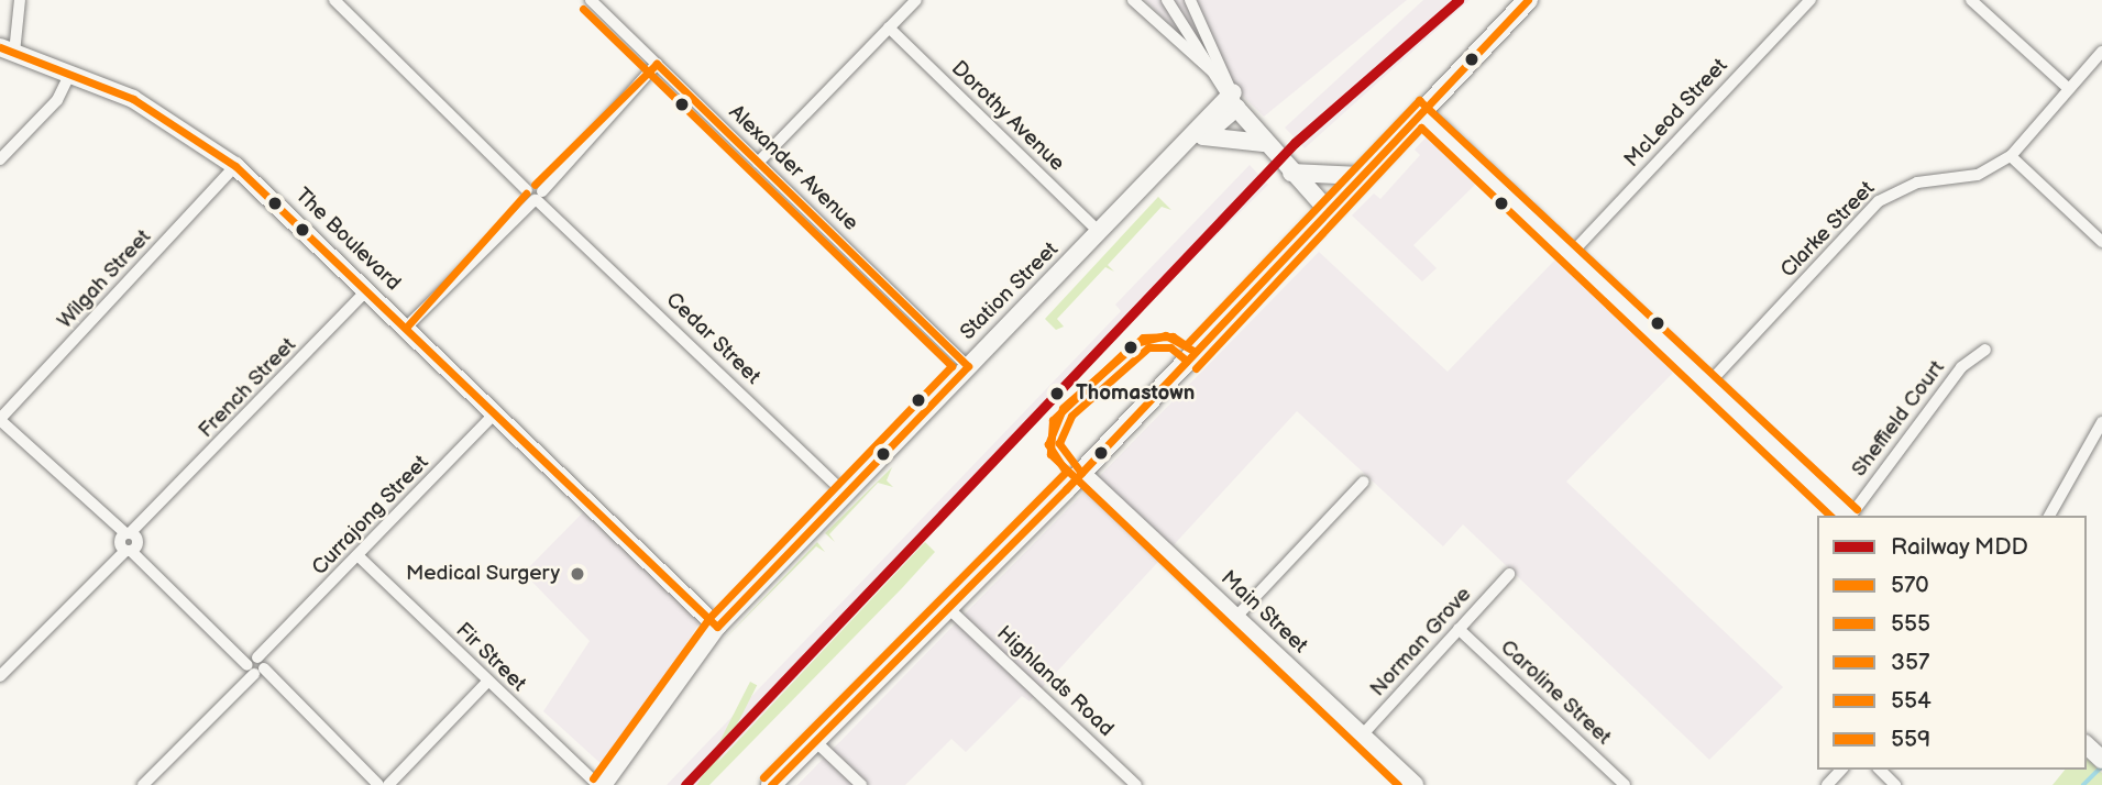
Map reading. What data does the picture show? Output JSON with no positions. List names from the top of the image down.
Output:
{
  "streets": {
    "street": [
      "McLeod Street",
      "Dorothy Avenue",
      "Alexander Avenue",
      "Clarke Street",
      "The Boulevard",
      "Wilgah Street",
      "Station Street",
      "Cedar Street",
      "French Street",
      "Sheffield Court",
      "Currajong Street",
      "Main Street",
      "Norman Grove",
      "Fir Street",
      "Highlands Road",
      "Caroline Street"
    ]
  },
  "crossings": [
    ["Dorothy Avenue", "Station Street"],
    ["Alexander Avenue", "Station Street"],
    ["The Boulevard", "Wilgah Street"],
    ["The Boulevard", "Station Street"],
    ["The Boulevard", "French Street"],
    ["The Boulevard", "Currajong Street"],
    ["Station Street", "Cedar Street"],
    ["Station Street", "Fir Street"],
    ["Currajong Street", "Fir Street"],
    ["Main Street", "Norman Grove"],
    ["Norman Grove", "Caroline Street"]
  ],
  "places": ["Thomastown", "Medical Surgery"],
  "lines": [
    "rail line MDD",
    "transit line 555",
    "transit line 559",
    "transit line 570",
    "transit line 554",
    "transit line 357"
  ],
  "legend": [
    "Railway MDD",
    "570",
    "555",
    "357",
    "554",
    "559"
  ]
}
